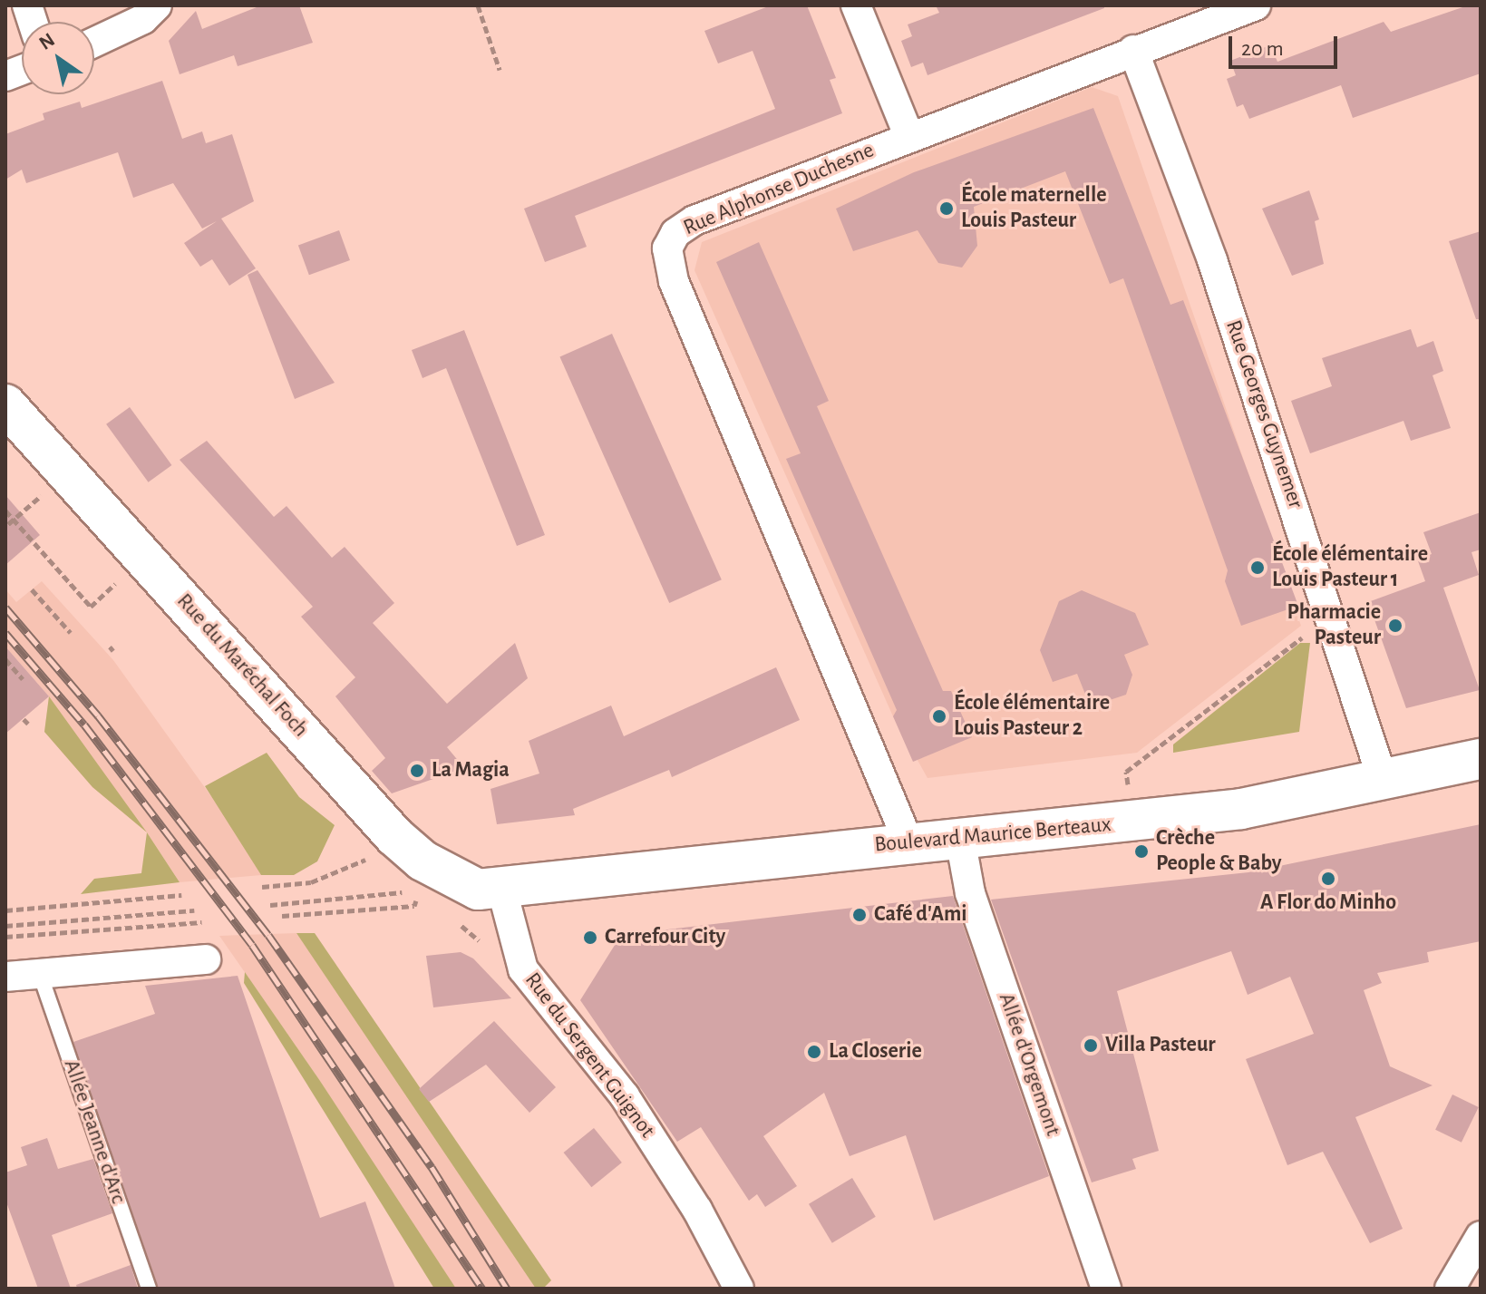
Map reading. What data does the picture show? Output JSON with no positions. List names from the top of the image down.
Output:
{
  "streets": {
    "street": [
      "Rue Alphonse Duchesne",
      "Rue Georges Guynemer",
      "Rue du Maréchal Foch",
      "Boulevard Maurice Berteaux",
      "Rue du Sergent Guignot",
      "Allée d'Orgemont"
    ],
    "lane": ["Allée Jeanne d'Arc"]
  },
  "crossings": [
    ["Rue Alphonse Duchesne", "Rue Georges Guynemer"],
    ["Rue Alphonse Duchesne", "Boulevard Maurice Berteaux"],
    ["Rue Georges Guynemer", "Boulevard Maurice Berteaux"],
    ["Rue du Maréchal Foch", "Boulevard Maurice Berteaux"],
    ["Rue du Maréchal Foch", "Rue du Sergent Guignot"],
    ["Boulevard Maurice Berteaux", "Rue du Sergent Guignot"],
    ["Boulevard Maurice Berteaux", "Allée d'Orgemont"]
  ],
  "places": [
    "École maternelle Louis Pasteur",
    "École élémentaire Louis Pasteur 1",
    "Pharmacie Pasteur",
    "École élémentaire Louis Pasteur 2",
    "La Magia",
    "Crèche People & Baby",
    "A Flor do Minho",
    "Café d'Ami",
    "Carrefour City",
    "Villa Pasteur",
    "La Closerie"
  ],
  "scale_bar": "20 m",
  "north": "top left"
}
